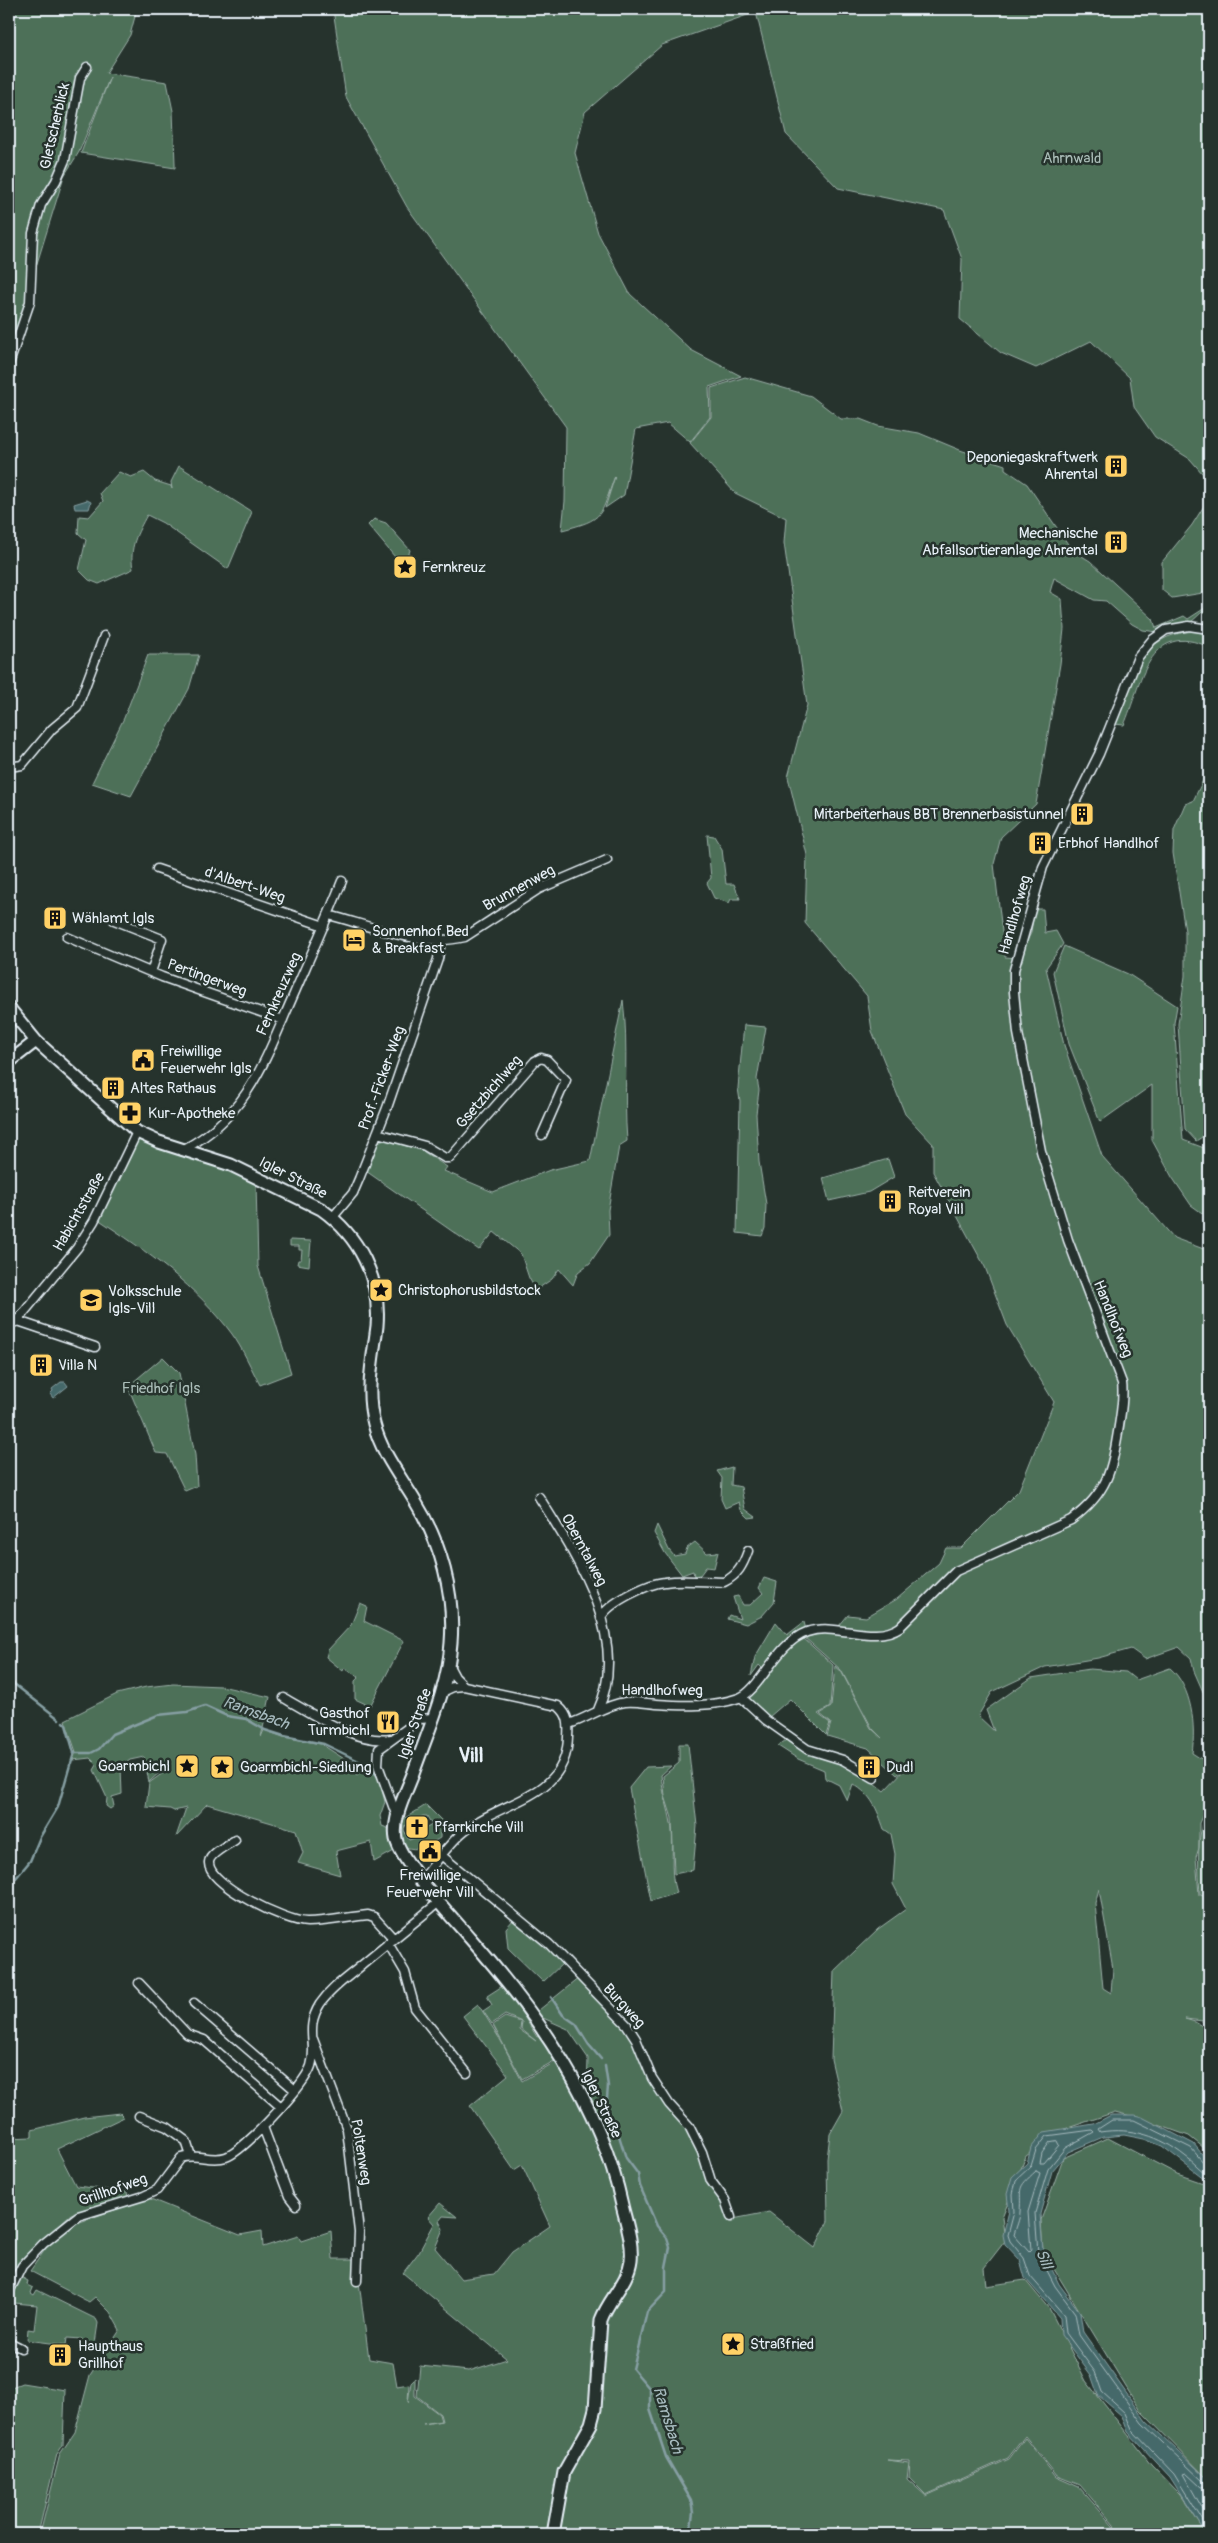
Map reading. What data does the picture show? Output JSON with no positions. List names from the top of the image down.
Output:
{
  "streets": {
    "main road": ["Igler Straße"],
    "street": [
      "Gletscherblick",
      "d'Albert-Weg",
      "Brunnenweg",
      "Handlhofweg",
      "Pertingerweg",
      "Fernkreuzweg",
      "Prof.-Ficker-Weg",
      "Gsetzbichlweg",
      "Habichtstraße",
      "Oberntalweg",
      "Burgweg",
      "Poltenweg",
      "Grillhofweg"
    ]
  },
  "crossings": [
    ["d'Albert-Weg", "Fernkreuzweg"],
    ["Brunnenweg", "Fernkreuzweg"],
    ["Brunnenweg", "Prof.-Ficker-Weg"],
    ["Handlhofweg", "Oberntalweg"],
    ["Pertingerweg", "Fernkreuzweg"],
    ["Fernkreuzweg", "Igler Straße"],
    ["Prof.-Ficker-Weg", "Gsetzbichlweg"],
    ["Prof.-Ficker-Weg", "Igler Straße"],
    ["Igler Straße", "Habichtstraße"]
  ],
  "districts": ["Vill"],
  "water": ["Ramsbach", "Sill"],
  "parks": ["Ahrnwald", "Friedhof Igls"],
  "places": {
    "building": [
      "Deponiegaskraftwerk Ahrental",
      "Mechanische Abfallsortieranlage Ahrental",
      "Mitarbeiterhaus BBT Brennerbasistunnel",
      "Erbhof Handlhof",
      "Wählamt Igls",
      "Altes Rathaus",
      "Reitverein Royal Vill",
      "Villa N",
      "Dudl",
      "Haupthaus Grillhof"
    ],
    "place": [
      "Fernkreuz",
      "Christophorusbildstock",
      "Goarmbichl",
      "Goarmbichl-Siedlung",
      "Straßfried"
    ],
    "hotel": ["Sonnenhof Bed & Breakfast"],
    "public building": ["Freiwillige Feuerwehr Igls", "Freiwillige Feuerwehr Vill"],
    "pharmacy": ["Kur-Apotheke"],
    "school or university": ["Volksschule Igls-Vill"],
    "restaurant": ["Gasthof Turmbichl"],
    "church": ["Pfarrkirche Vill"]
  }
}
